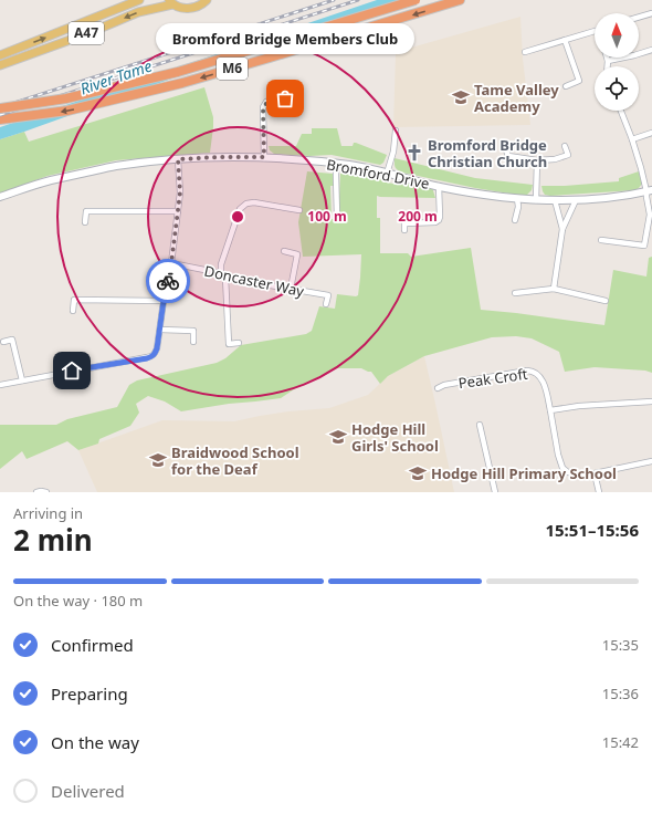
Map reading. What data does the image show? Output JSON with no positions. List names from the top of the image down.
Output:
{
  "streets": {
    "highway": ["M6"],
    "main road": ["A47"],
    "street": ["Bromford Drive", "Doncaster Way", "Peak Croft"]
  },
  "water": ["River Tame"],
  "places": {
    "school or university": [
      "Tame Valley Academy",
      "Hodge Hill Girls' School",
      "Braidwood School for the Deaf",
      "Hodge Hill Primary School"
    ],
    "other": ["Bromford Bridge Members Club"],
    "church": ["Bromford Bridge Christian Church"]
  },
  "north": "top",
  "page": {
    "bubble": "Bromford Bridge Members Club",
    "heading": ["2 min", "Arriving in", "15:51–15:56"],
    "bar": "On the way · 180 m",
    "list": [
      ["Confirmed", "15:35"],
      ["Preparing", "15:36"],
      ["On the way", "15:42"],
      "Delivered"
    ]
  },
  "rings": ["100 m", "200 m"]
}
